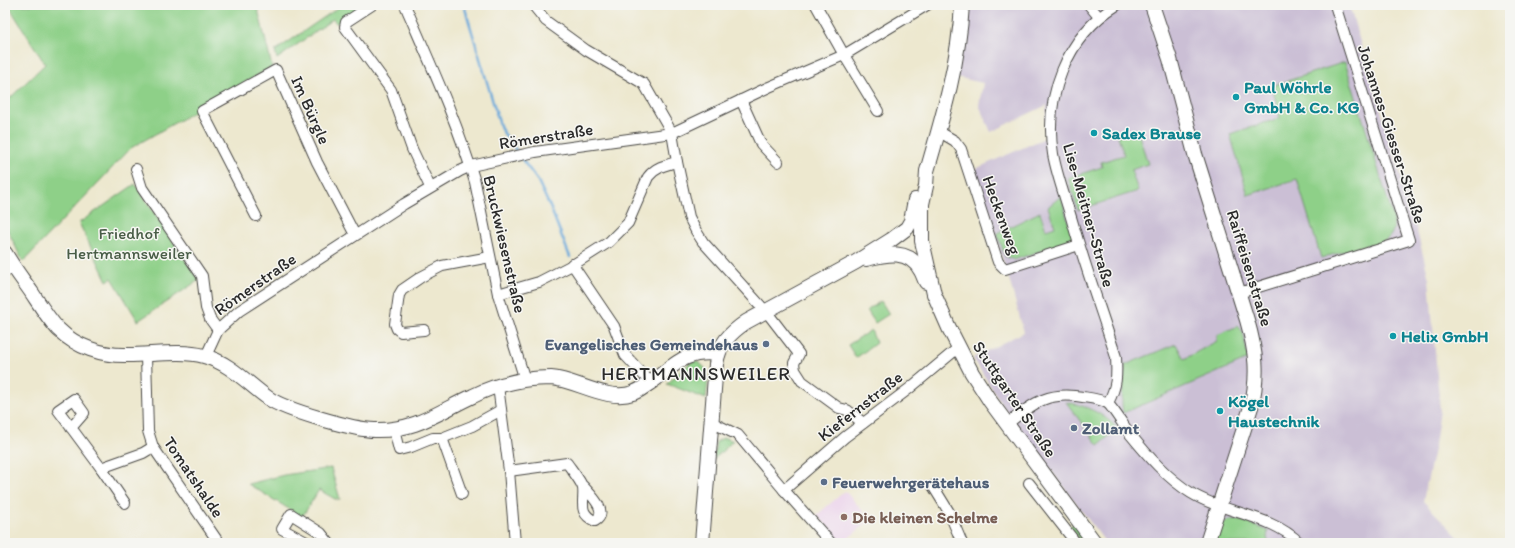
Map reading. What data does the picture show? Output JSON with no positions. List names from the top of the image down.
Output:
{
  "streets": {
    "main road": ["Raiffeisenstraße", "Stuttgarter Straße"],
    "street": [
      "Im Bürgle",
      "Johannes-Giesser-Straße",
      "Römerstraße",
      "Heckenweg",
      "Lise-Meitner-Straße",
      "Bruckwiesenstraße",
      "Kiefernstraße",
      "Tomatshalde"
    ]
  },
  "crossings": [
    ["Im Bürgle", "Römerstraße"],
    ["Johannes-Giesser-Straße", "Raiffeisenstraße"],
    ["Römerstraße", "Bruckwiesenstraße"],
    ["Heckenweg", "Lise-Meitner-Straße"],
    ["Heckenweg", "Stuttgarter Straße"],
    ["Stuttgarter Straße", "Kiefernstraße"]
  ],
  "districts": ["HERTMANNSWEILER"],
  "parks": ["Friedhof Hertmannsweiler"],
  "places": [
    "Paul Wöhrle GmbH & Co. KG",
    "Sadex Brause",
    "Helix GmbH",
    "Evangelisches Gemeindehaus",
    "Kögel Haustechnik",
    "Zollamt",
    "Feuerwehrgerätehaus",
    "Die kleinen Schelme"
  ]
}
